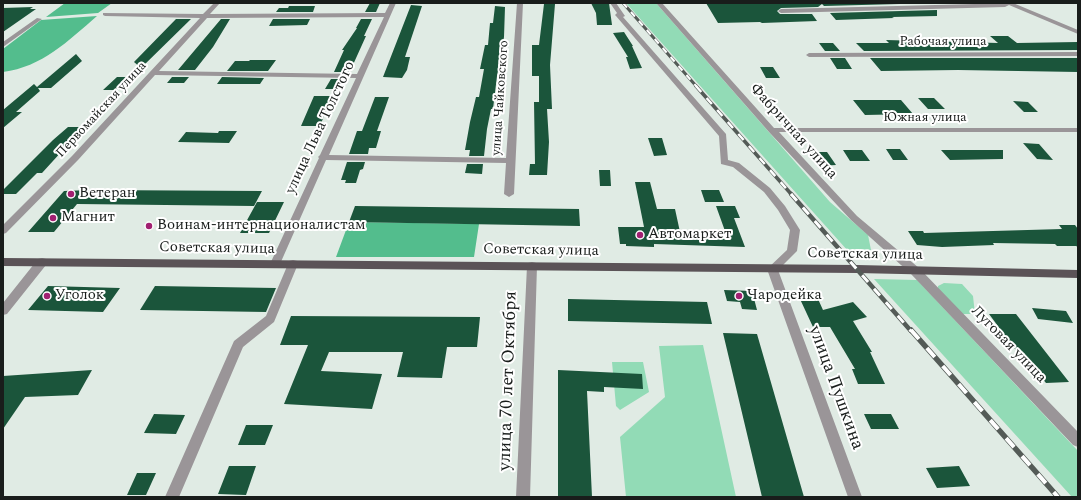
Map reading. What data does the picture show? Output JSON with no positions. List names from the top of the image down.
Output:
{
  "streets": {
    "main road": ["Советская улица"],
    "street": [
      "Рабочая улица",
      "улица Чайковского",
      "Первомайская улица",
      "Южная улица",
      "улица Льва Толстого",
      "Фабричная улица",
      "Луговая улица",
      "улица 70 лет Октября",
      "улица Пушкина"
    ]
  },
  "crossings": [
    ["Южная улица", "Фабричная улица"],
    ["улица Льва Толстого", "Советская улица"],
    ["Фабричная улица", "Советская улица"],
    ["Фабричная улица", "Луговая улица"],
    ["Советская улица", "Луговая улица"],
    ["Советская улица", "улица 70 лет Октября"],
    ["Советская улица", "улица Пушкина"]
  ],
  "places": [
    "Ветеран",
    "Магнит",
    "Воинам-интернационалистам",
    "Автомаркет",
    "Уголок",
    "Чародейка"
  ]
}
